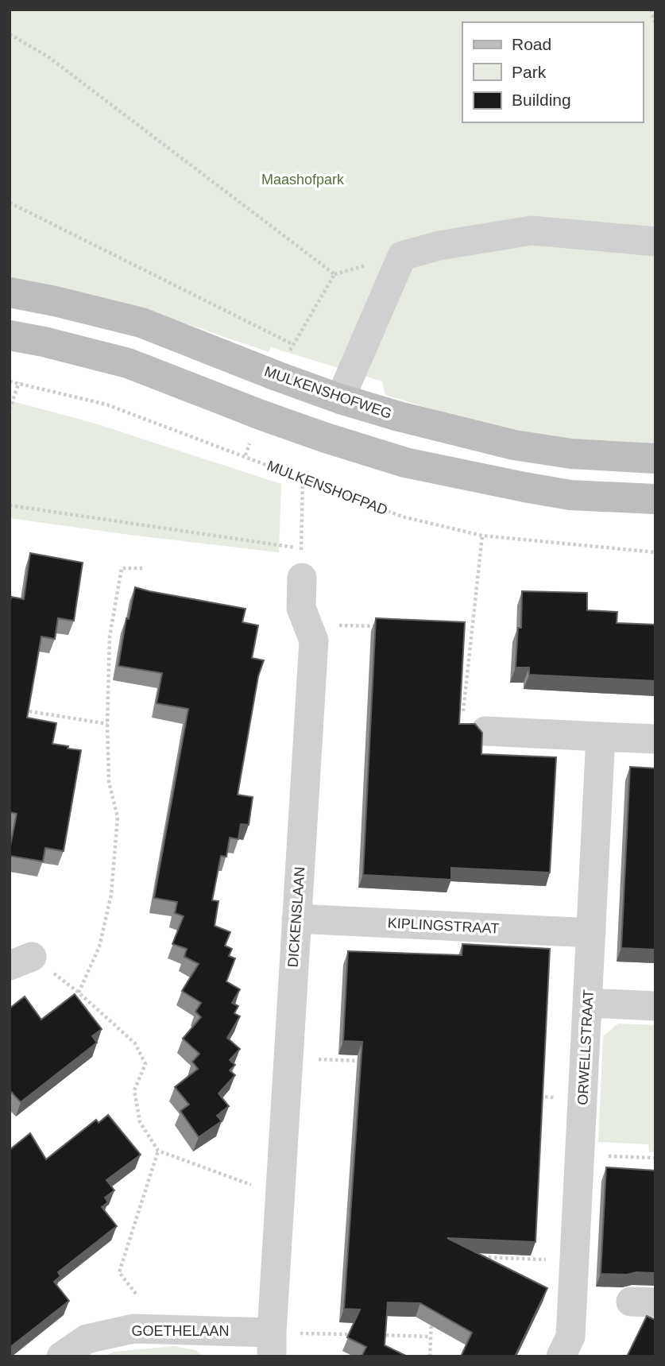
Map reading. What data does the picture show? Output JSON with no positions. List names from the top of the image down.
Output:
{
  "streets": {
    "street": [
      "MULKENSHOFWEG",
      "DICKENSLAAN",
      "KIPLINGSTRAAT",
      "ORWELLSTRAAT",
      "GOETHELAAN"
    ],
    "path": ["MULKENSHOFPAD"]
  },
  "crossings": [
    ["DICKENSLAAN", "KIPLINGSTRAAT"],
    ["DICKENSLAAN", "GOETHELAAN"],
    ["KIPLINGSTRAAT", "ORWELLSTRAAT"]
  ],
  "parks": ["Maashofpark"],
  "legend": ["Road", "Park", "Building"]
}
